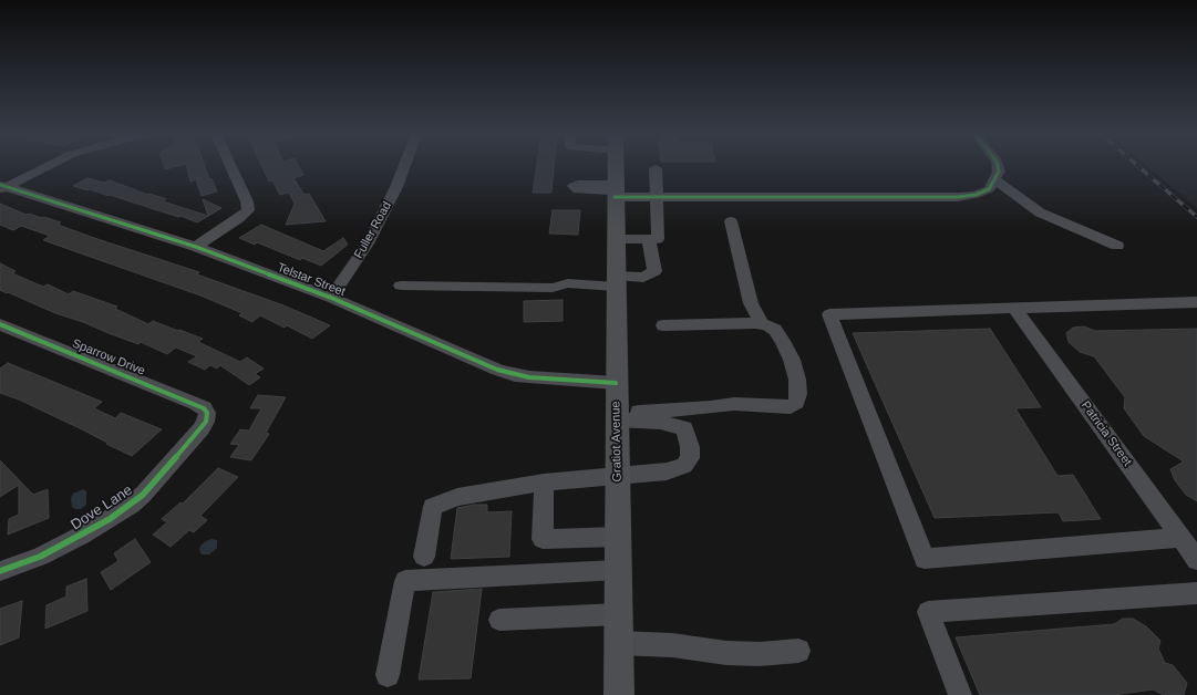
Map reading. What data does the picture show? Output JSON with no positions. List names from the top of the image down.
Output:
{
  "streets": {
    "main road": ["Gratiot Avenue"],
    "street": [
      "Fuller Road",
      "Telstar Street",
      "Sparrow Drive",
      "Patricia Street",
      "Dove Lane"
    ]
  },
  "crossings": [
    ["Fuller Road", "Telstar Street"],
    ["Telstar Street", "Gratiot Avenue"],
    ["Sparrow Drive", "Dove Lane"]
  ]
}
